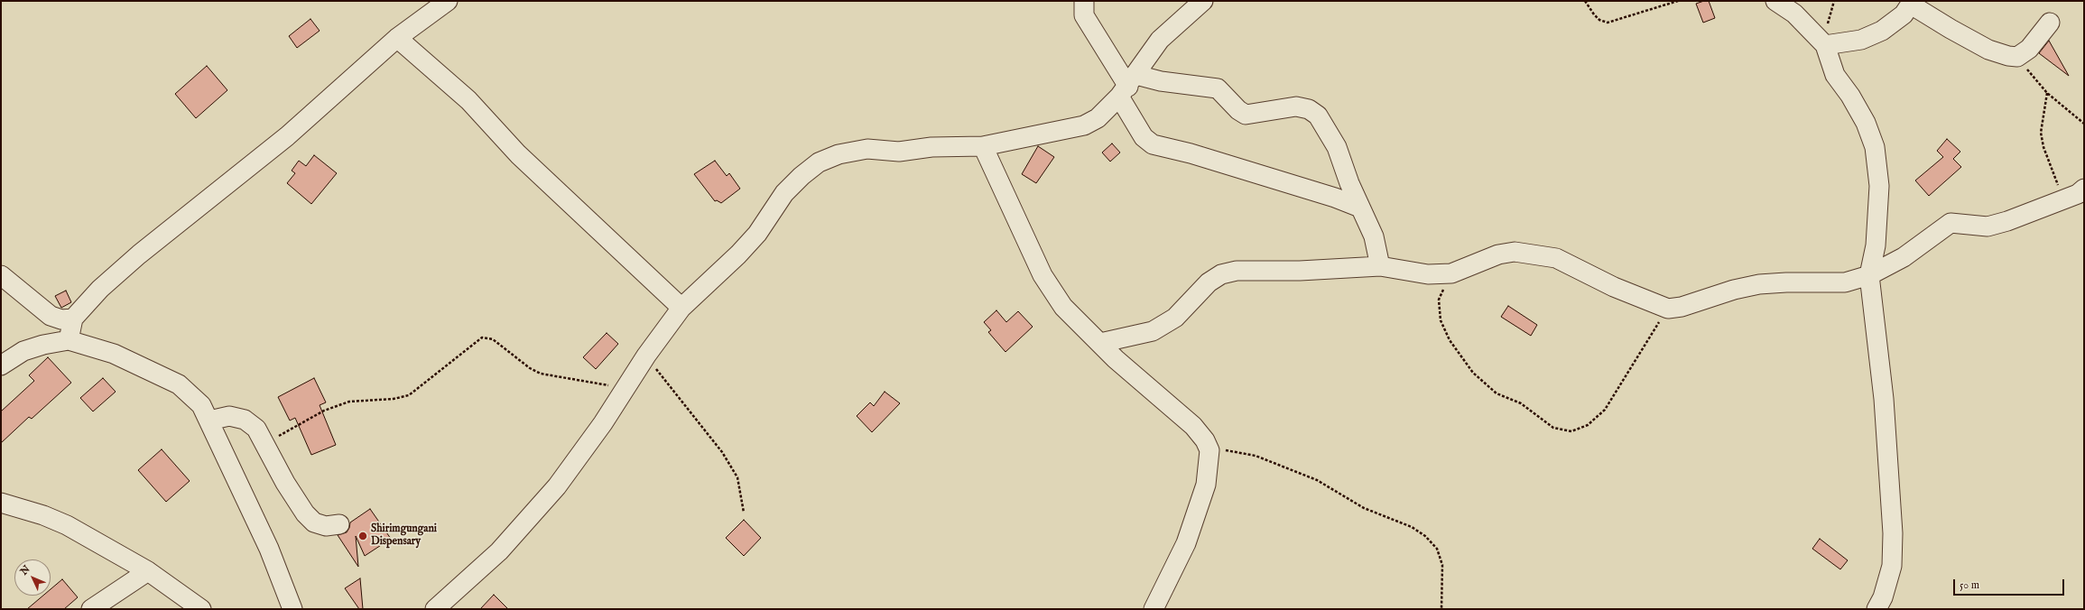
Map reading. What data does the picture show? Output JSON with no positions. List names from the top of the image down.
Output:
{
  "places": ["Shirimgungani Dispensary"],
  "scale_bar": "50 m",
  "north": "top left"
}
